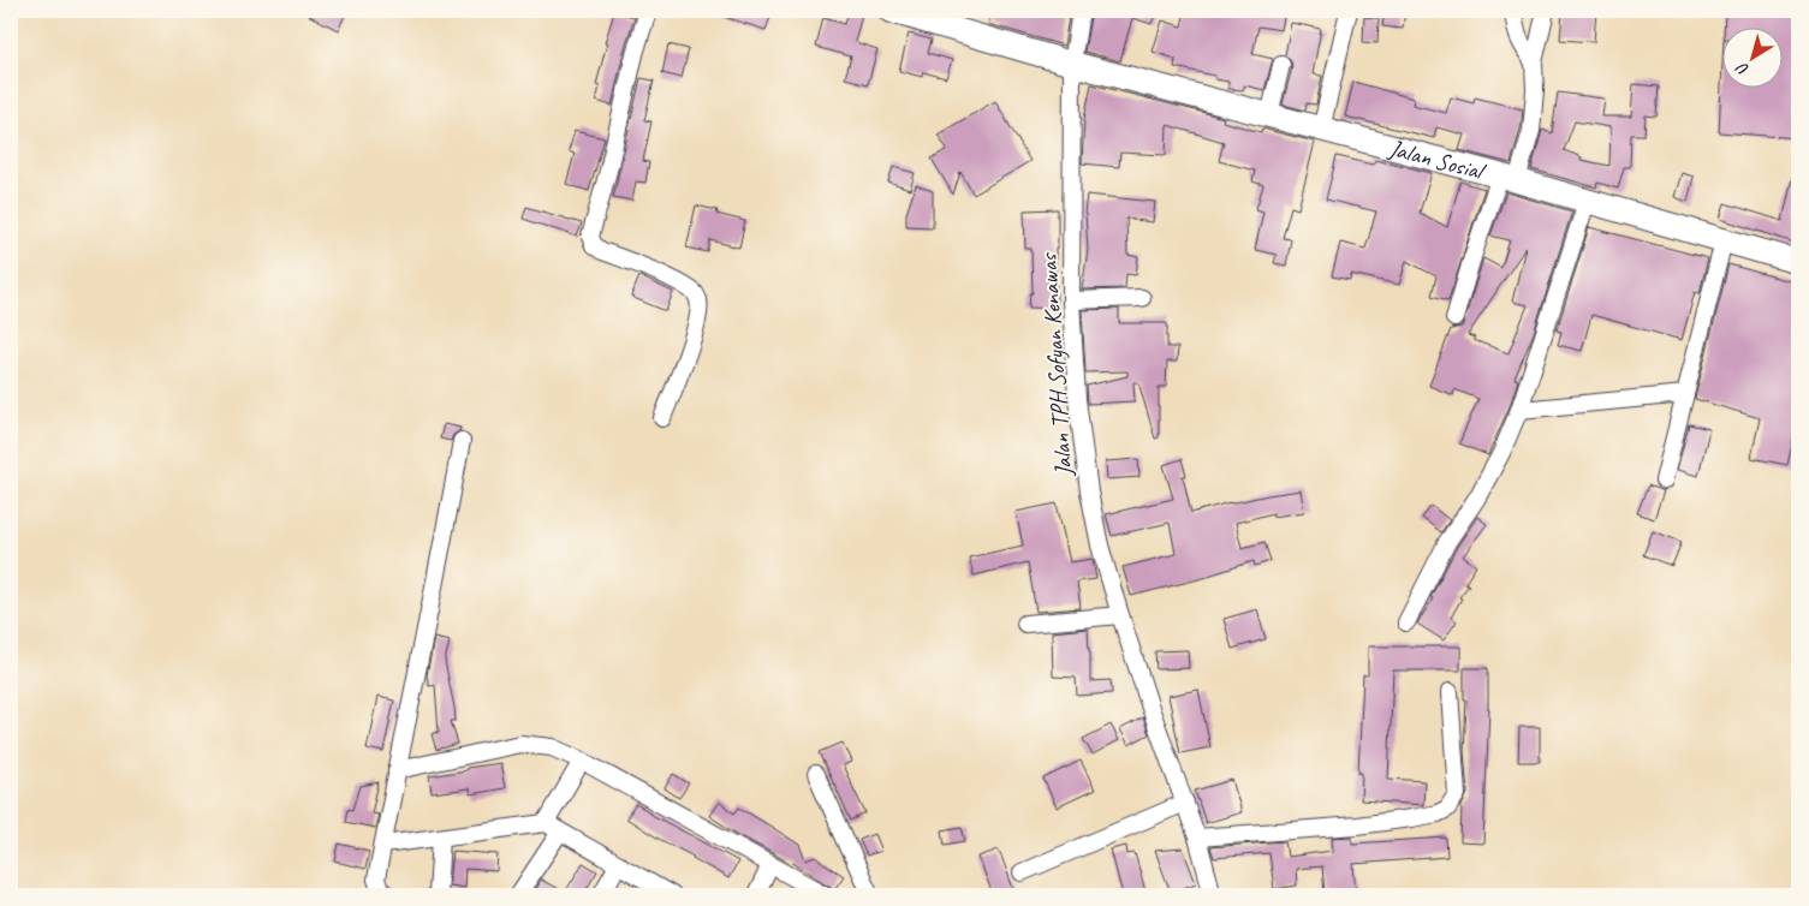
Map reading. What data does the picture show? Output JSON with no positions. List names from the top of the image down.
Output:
{
  "streets": {
    "street": ["Jalan Sosial", "Jalan TPH Sofyan Kenawas"]
  },
  "crossings": [
    ["Jalan Sosial", "Jalan TPH Sofyan Kenawas"]
  ],
  "north": "bottom left"
}
